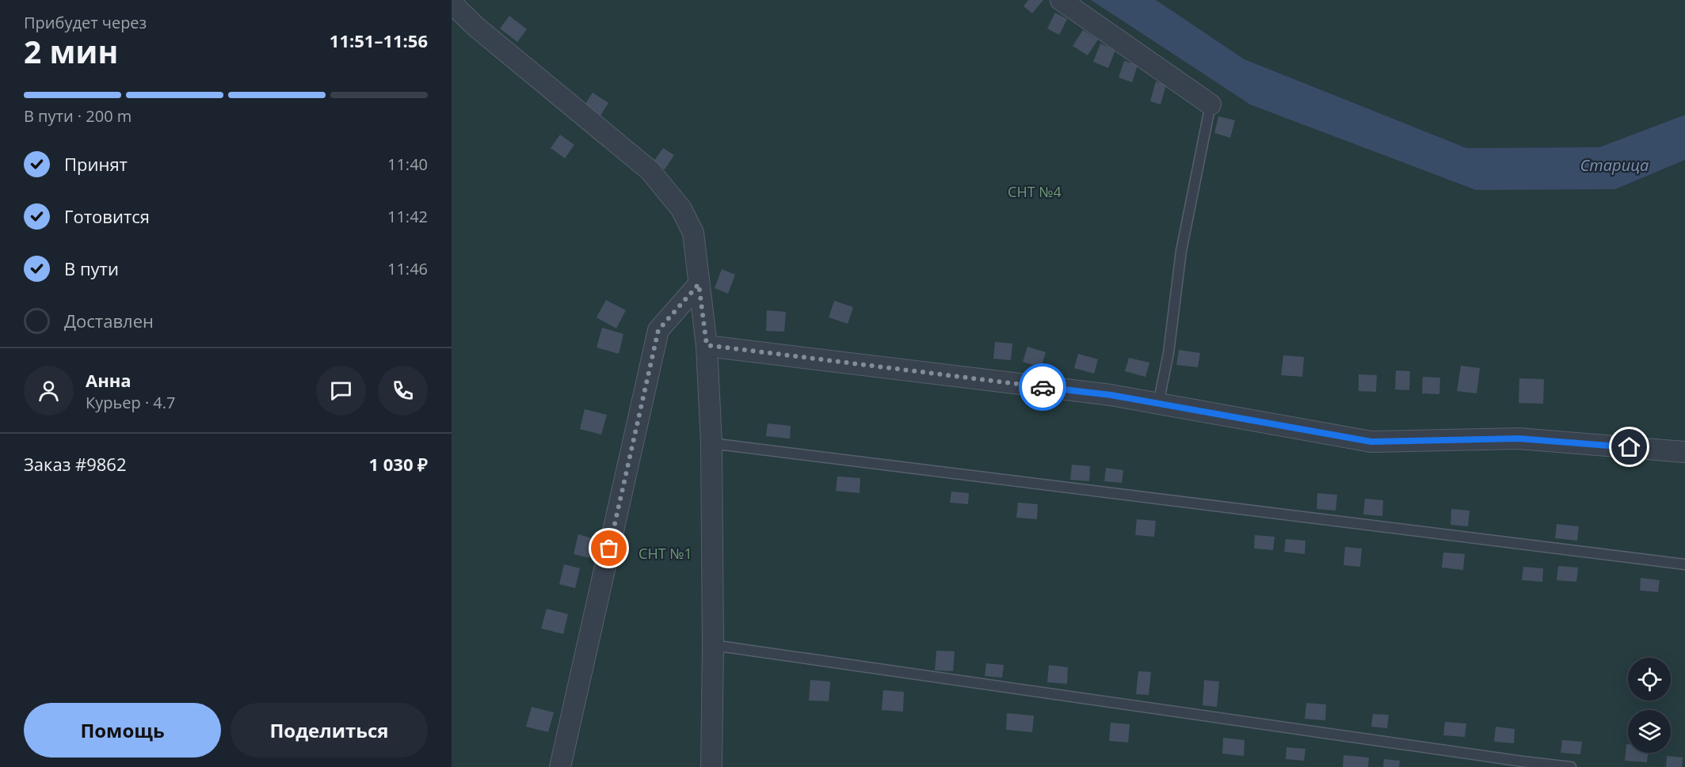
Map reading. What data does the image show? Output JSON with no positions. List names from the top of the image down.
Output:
{
  "water": ["Старица"],
  "parks": ["СНТ №4", "СНТ №1"],
  "page": {
    "heading": ["2 мин", "Прибудет через", "11:51–11:56"],
    "panel": [
      "Анна",
      "Курьер · 4.7",
      "Заказ #9862",
      "1 030 ₽"
    ],
    "bar": "В пути · 200 m",
    "list": [
      ["Принят", "11:40"],
      ["Готовится", "11:42"],
      ["В пути", "11:46"],
      "Доставлен"
    ],
    "buttons": ["Помощь", "Поделиться"]
  }
}
